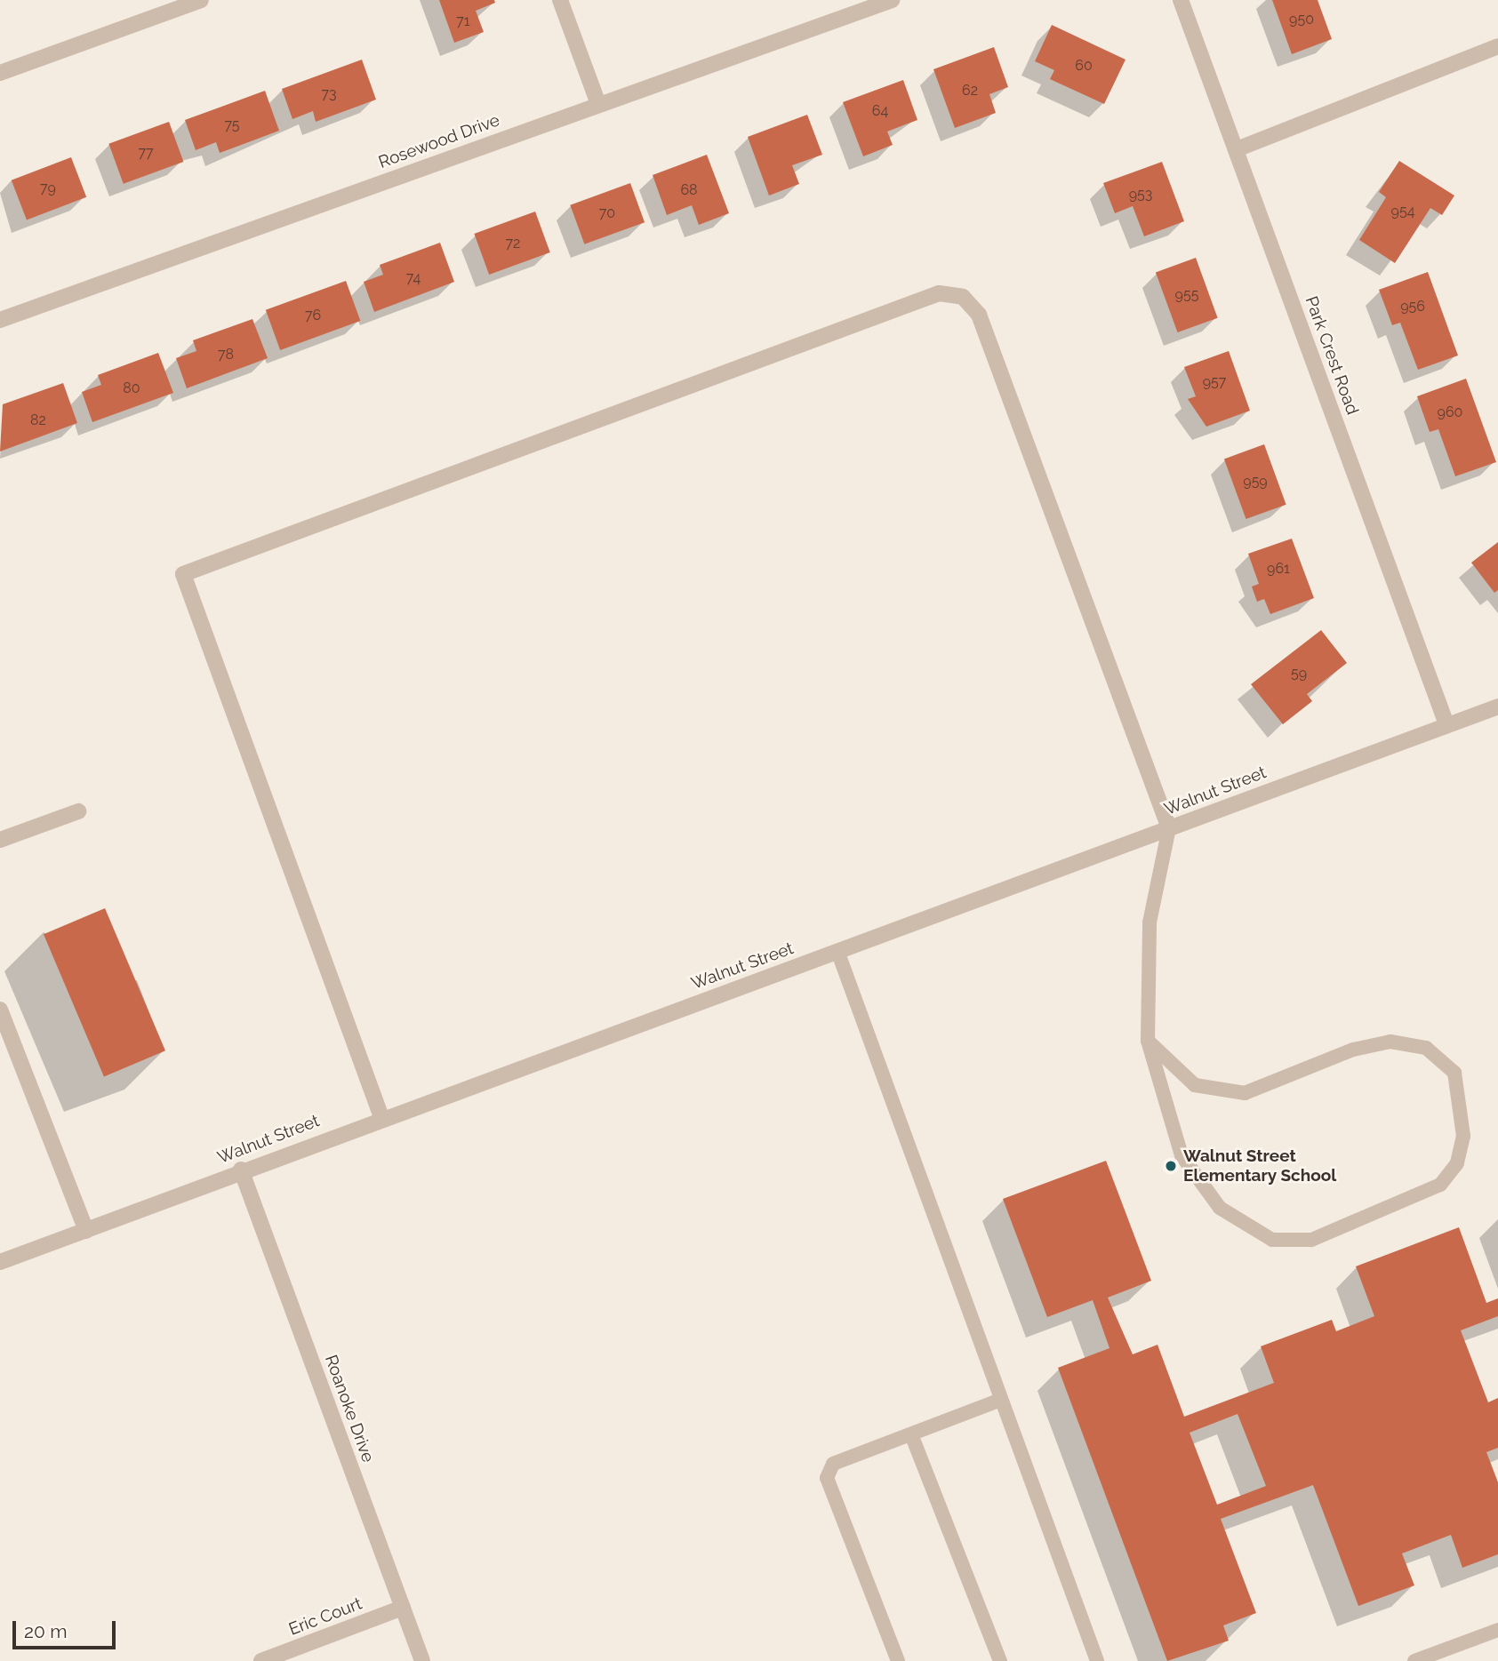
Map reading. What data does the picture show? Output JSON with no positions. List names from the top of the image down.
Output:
{
  "streets": {
    "street": [
      "Rosewood Drive",
      "Park Crest Road",
      "Walnut Street",
      "Roanoke Drive",
      "Eric Court"
    ]
  },
  "crossings": [
    ["Park Crest Road", "Walnut Street"],
    ["Walnut Street", "Roanoke Drive"],
    ["Roanoke Drive", "Eric Court"]
  ],
  "places": ["Walnut Street Elementary School"],
  "house_numbers": [
    "950",
    "71",
    "60",
    "62",
    "73",
    "64",
    "75",
    "77",
    "79",
    "68",
    "953",
    "954",
    "70",
    "72",
    "74",
    "955",
    "956",
    "76",
    "78",
    "957",
    "80",
    "960",
    "82",
    "959",
    "961",
    "59"
  ],
  "scale_bar": "20 m"
}
